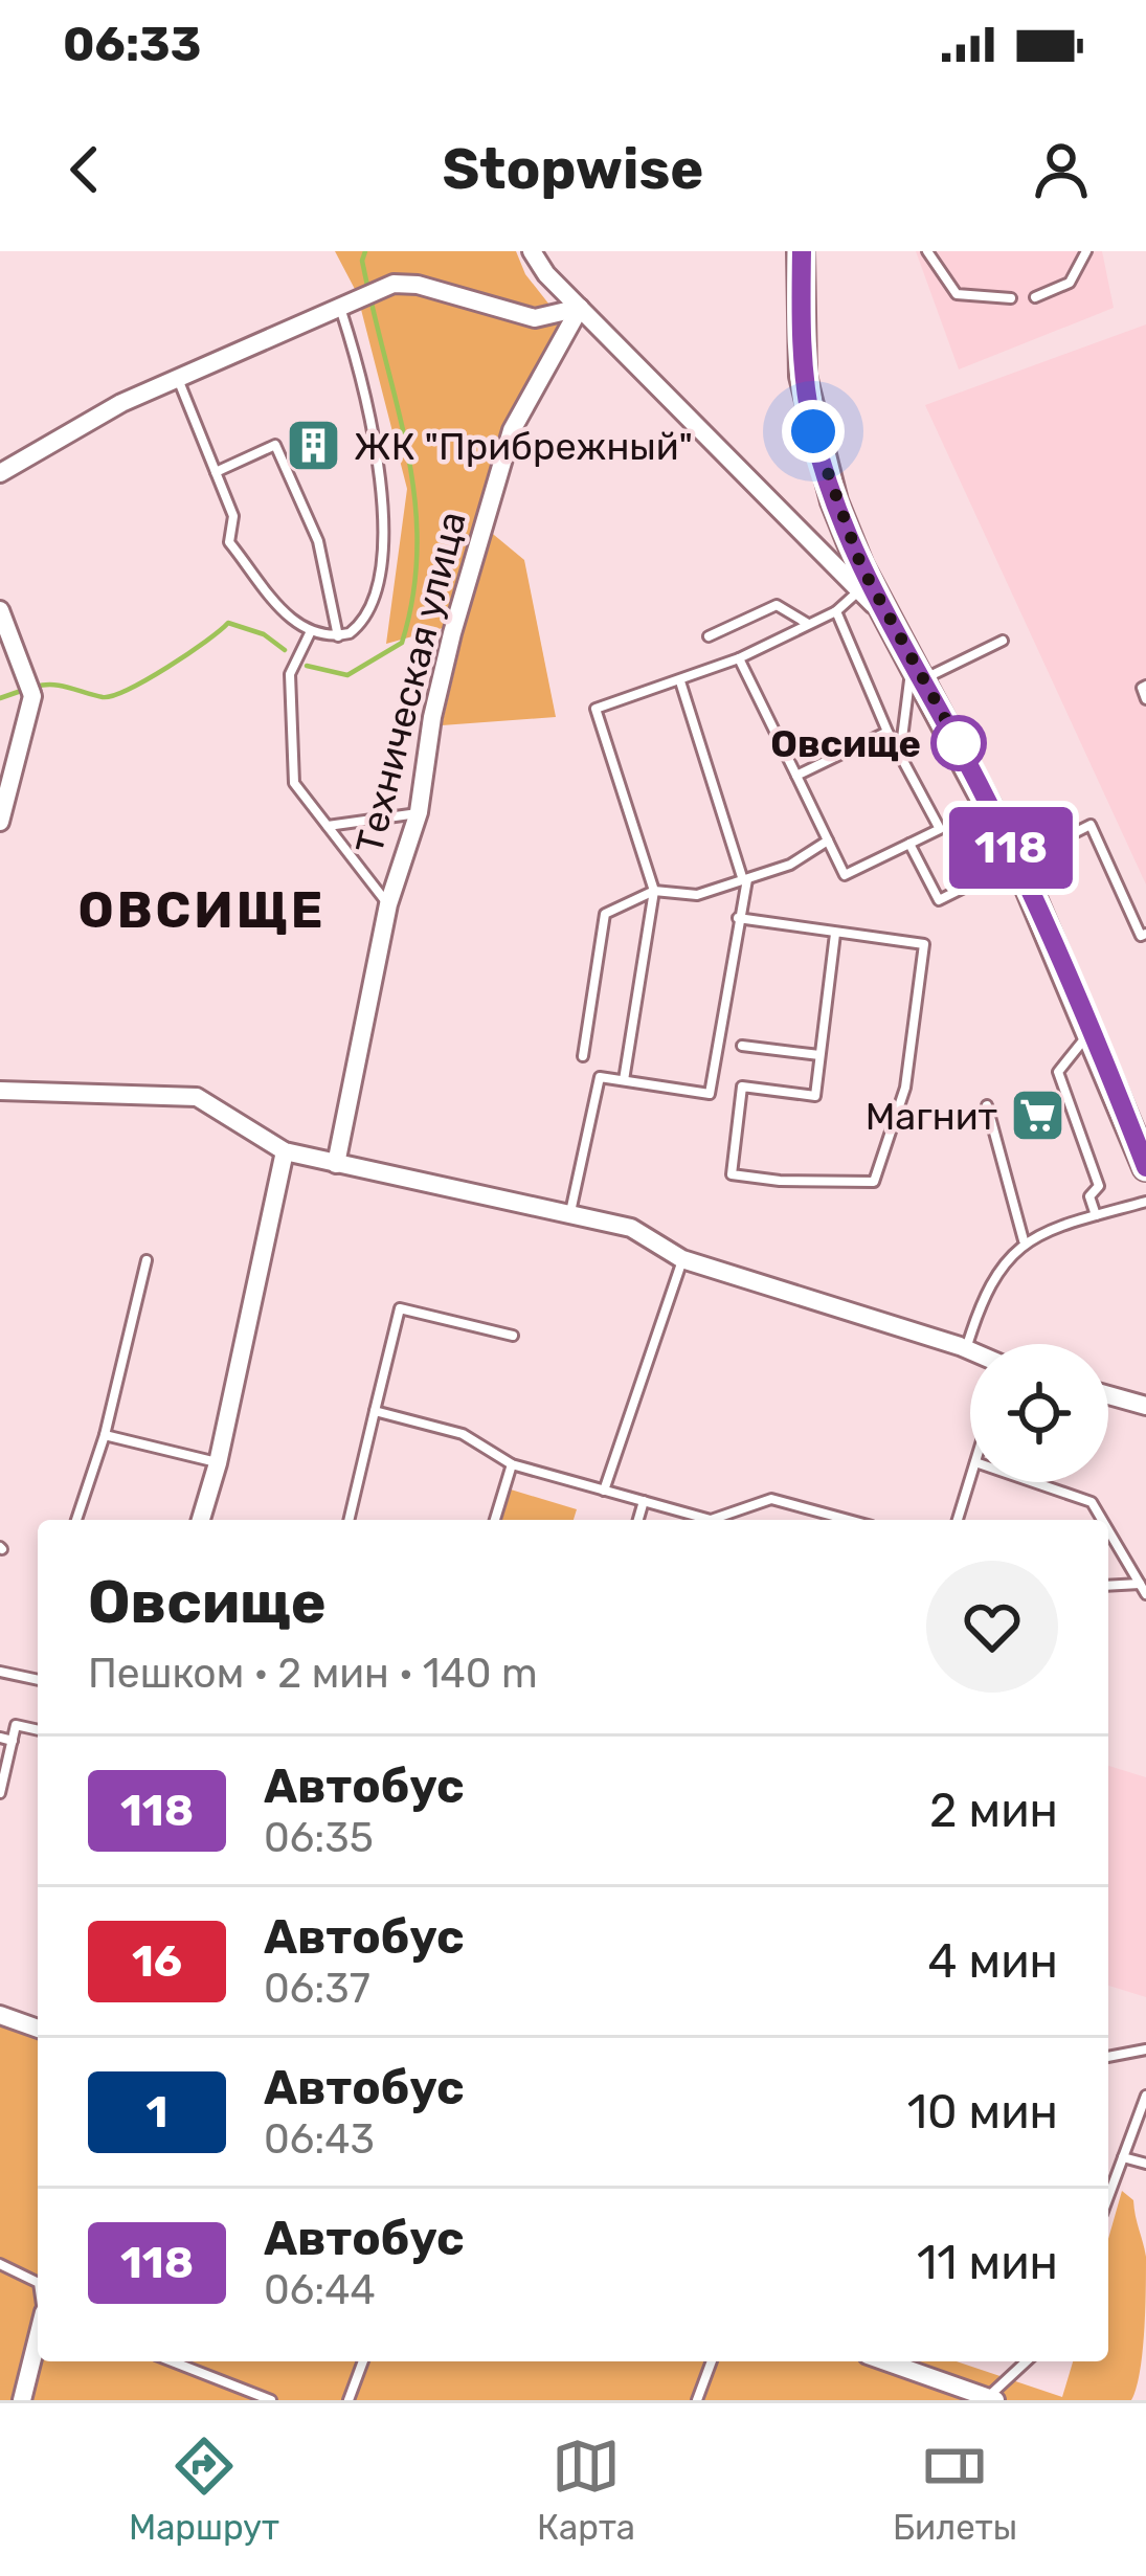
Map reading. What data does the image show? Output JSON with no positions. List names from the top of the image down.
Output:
{
  "streets": {
    "street": ["Техническая улица"]
  },
  "districts": ["ОВСИЩЕ"],
  "places": {
    "building": ["ЖК \"Прибрежный\""],
    "other": ["Овсище"],
    "supermarket": ["Магнит"]
  },
  "lines": ["bus line 118"],
  "page": {
    "status": "06:33",
    "header": "Stopwise",
    "on_map": "118",
    "heading": ["Овсище", "Пешком · 2 мин · 140 m"],
    "list": [
      {
        "mark": "118",
        "name": "Автобус",
        "note": "06:35",
        "value": "2 мин"
      },
      {
        "mark": "16",
        "name": "Автобус",
        "note": "06:37",
        "value": "4 мин"
      },
      {
        "mark": "1",
        "name": "Автобус",
        "note": "06:43",
        "value": "10 мин"
      },
      {
        "mark": "118",
        "name": "Автобус",
        "note": "06:44",
        "value": "11 мин"
      }
    ],
    "tabs": ["Маршрут", "Карта", "Билеты"]
  }
}
